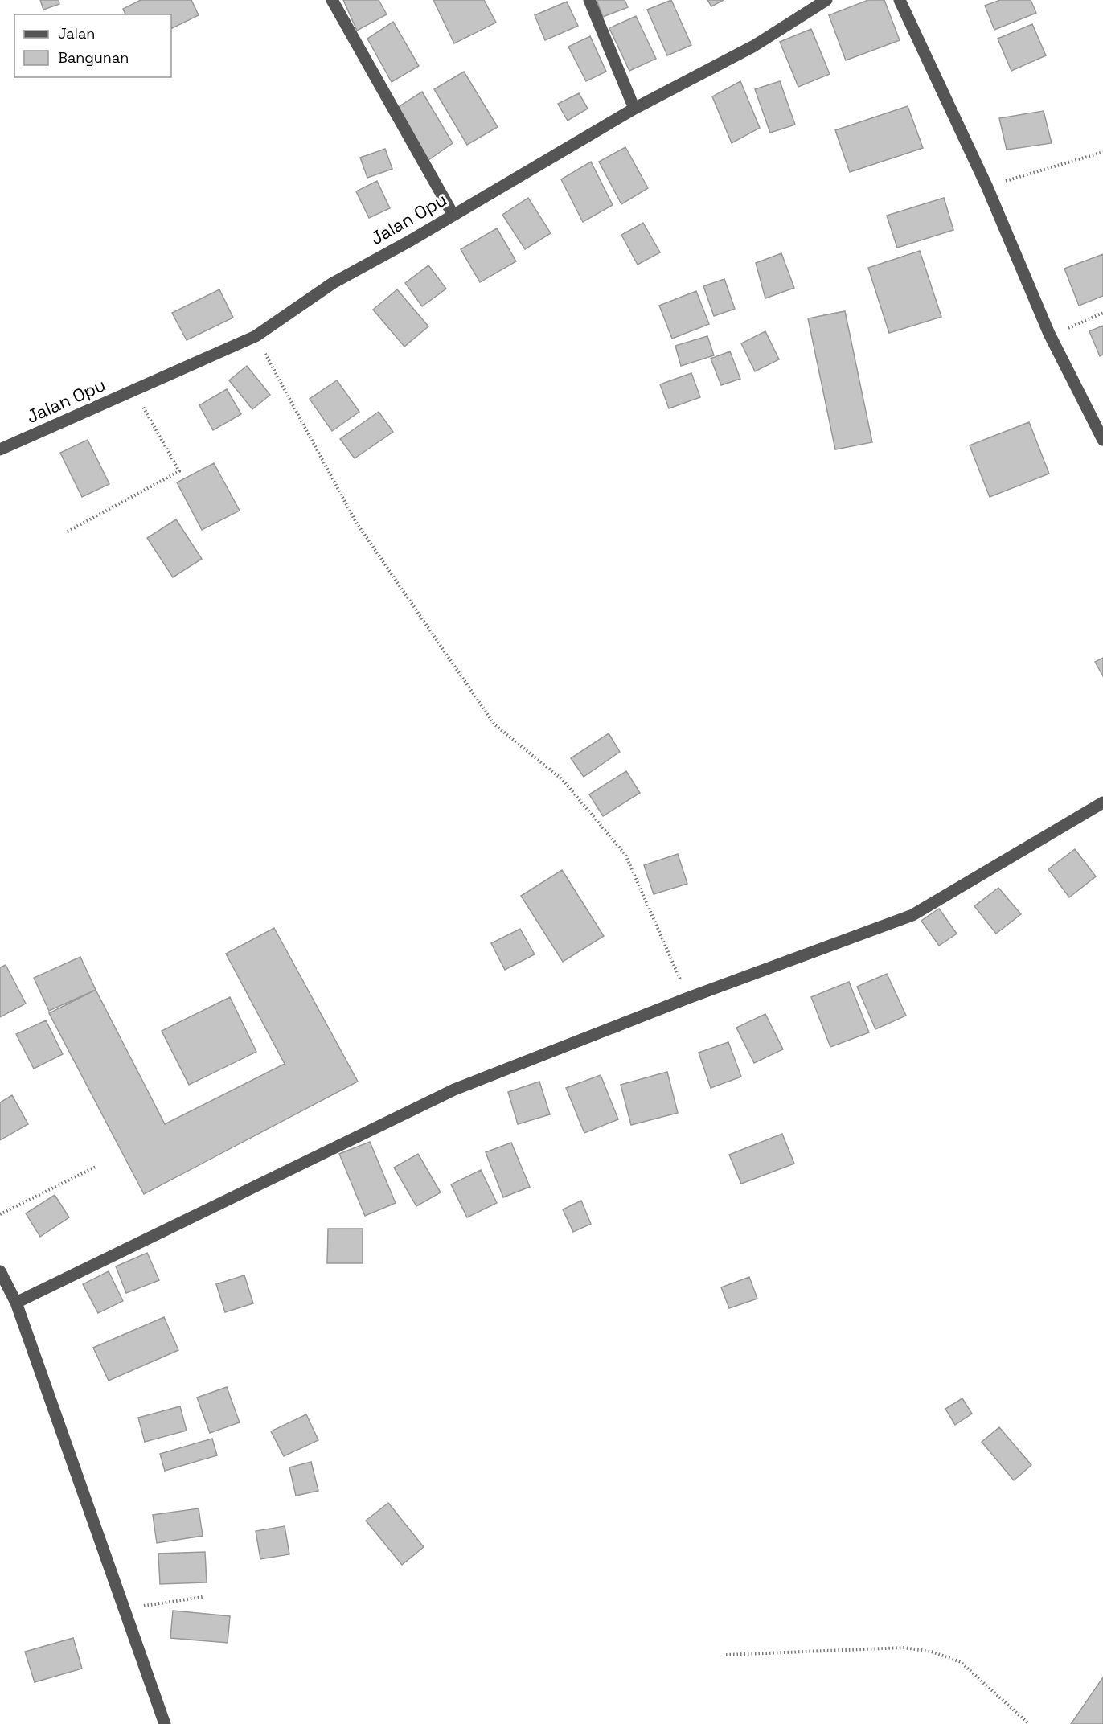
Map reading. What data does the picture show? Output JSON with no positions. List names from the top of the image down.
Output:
{
  "streets": {
    "street": ["Jalan Opu"]
  },
  "legend": ["Jalan", "Bangunan"]
}
